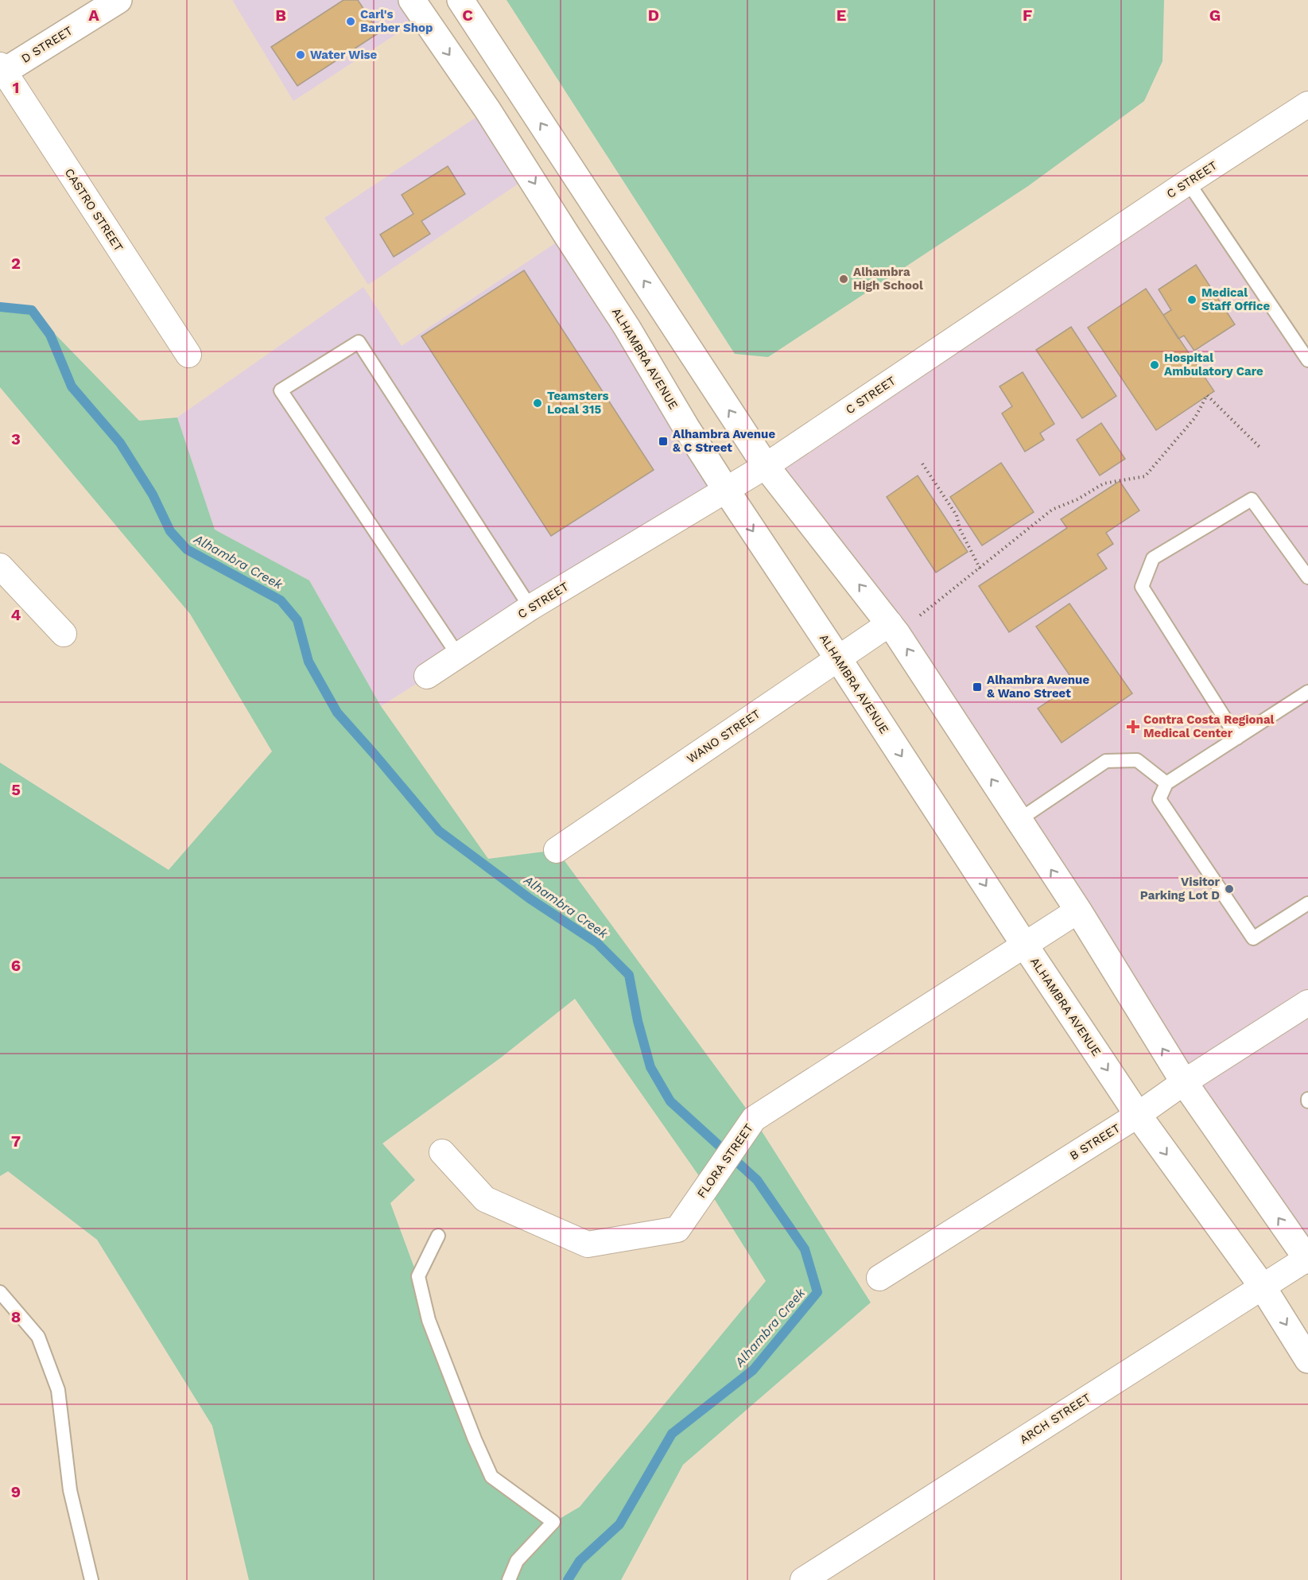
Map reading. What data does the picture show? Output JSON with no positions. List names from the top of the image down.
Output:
{
  "streets": {
    "main road": ["D STREET", "ALHAMBRA AVENUE"],
    "street": [
      "C STREET",
      "CASTRO STREET",
      "WANO STREET",
      "B STREET",
      "FLORA STREET",
      "ARCH STREET"
    ]
  },
  "crossings": [
    ["D STREET", "CASTRO STREET"],
    ["C STREET", "ALHAMBRA AVENUE"],
    ["ALHAMBRA AVENUE", "WANO STREET"],
    ["ALHAMBRA AVENUE", "B STREET"],
    ["ALHAMBRA AVENUE", "FLORA STREET"],
    ["ALHAMBRA AVENUE", "ARCH STREET"]
  ],
  "water": ["Alhambra Creek"],
  "places": {
    "other": [
      "Carl's Barber Shop",
      "Water Wise",
      "Alhambra High School",
      "Medical Staff Office",
      "Hospital Ambulatory Care",
      "Teamsters Local 315",
      "Visitor Parking Lot D"
    ],
    "transit": ["Alhambra Avenue & C Street", "Alhambra Avenue & Wano Street"],
    "health": ["Contra Costa Regional Medical Center"]
  },
  "grid": {
    "columns": [
      "A",
      "B",
      "C",
      "D",
      "E",
      "F",
      "G"
    ],
    "rows": [
      "1",
      "2",
      "3",
      "4",
      "5",
      "6",
      "7",
      "8",
      "9"
    ]
  }
}
